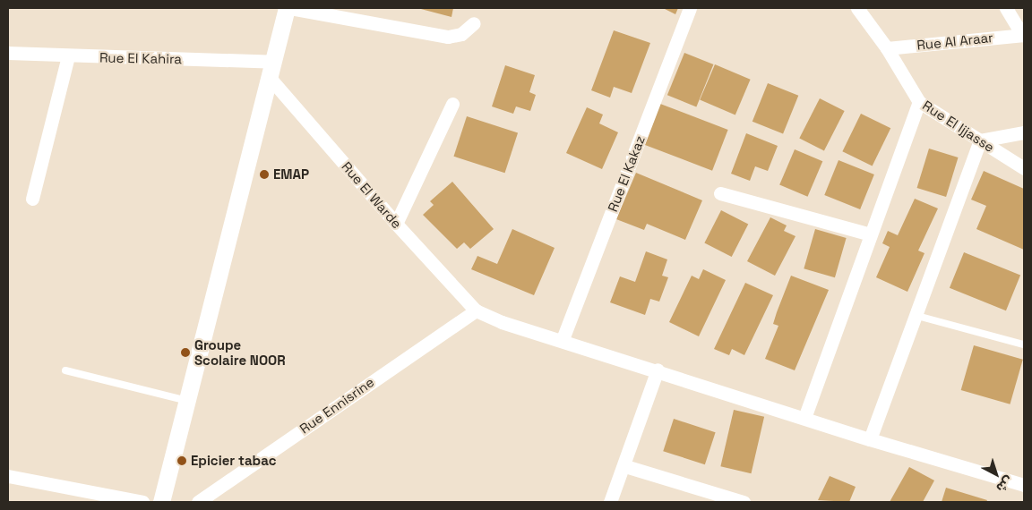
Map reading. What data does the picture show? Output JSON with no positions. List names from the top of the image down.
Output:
{
  "streets": {
    "street": [
      "Rue Al Araar",
      "Rue El Kahira",
      "Rue El Ijjasse",
      "Rue El Kakaz",
      "Rue El Warde",
      "Rue Ennisrine"
    ]
  },
  "crossings": [
    ["Rue Al Araar", "Rue El Ijjasse"],
    ["Rue El Kahira", "Rue El Warde"],
    ["Rue El Warde", "Rue Ennisrine"]
  ],
  "places": ["EMAP", "Groupe Scolaire NOOR", "Epicier tabac"],
  "north": "bottom right"
}
